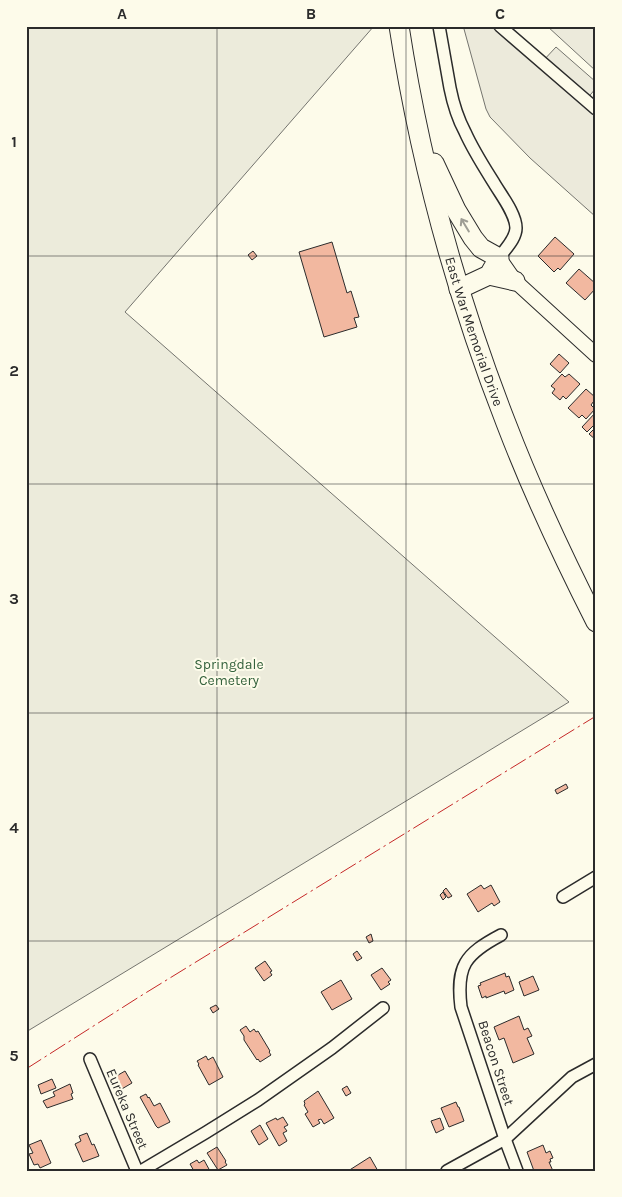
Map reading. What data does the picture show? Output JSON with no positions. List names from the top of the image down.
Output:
{
  "streets": {
    "highway": ["East War Memorial Drive"],
    "street": ["Beacon Street", "Eureka Street"]
  },
  "parks": ["Springdale Cemetery"],
  "grid": {
    "columns": ["A", "B", "C"],
    "rows": [
      "1",
      "2",
      "3",
      "4",
      "5"
    ]
  }
}
